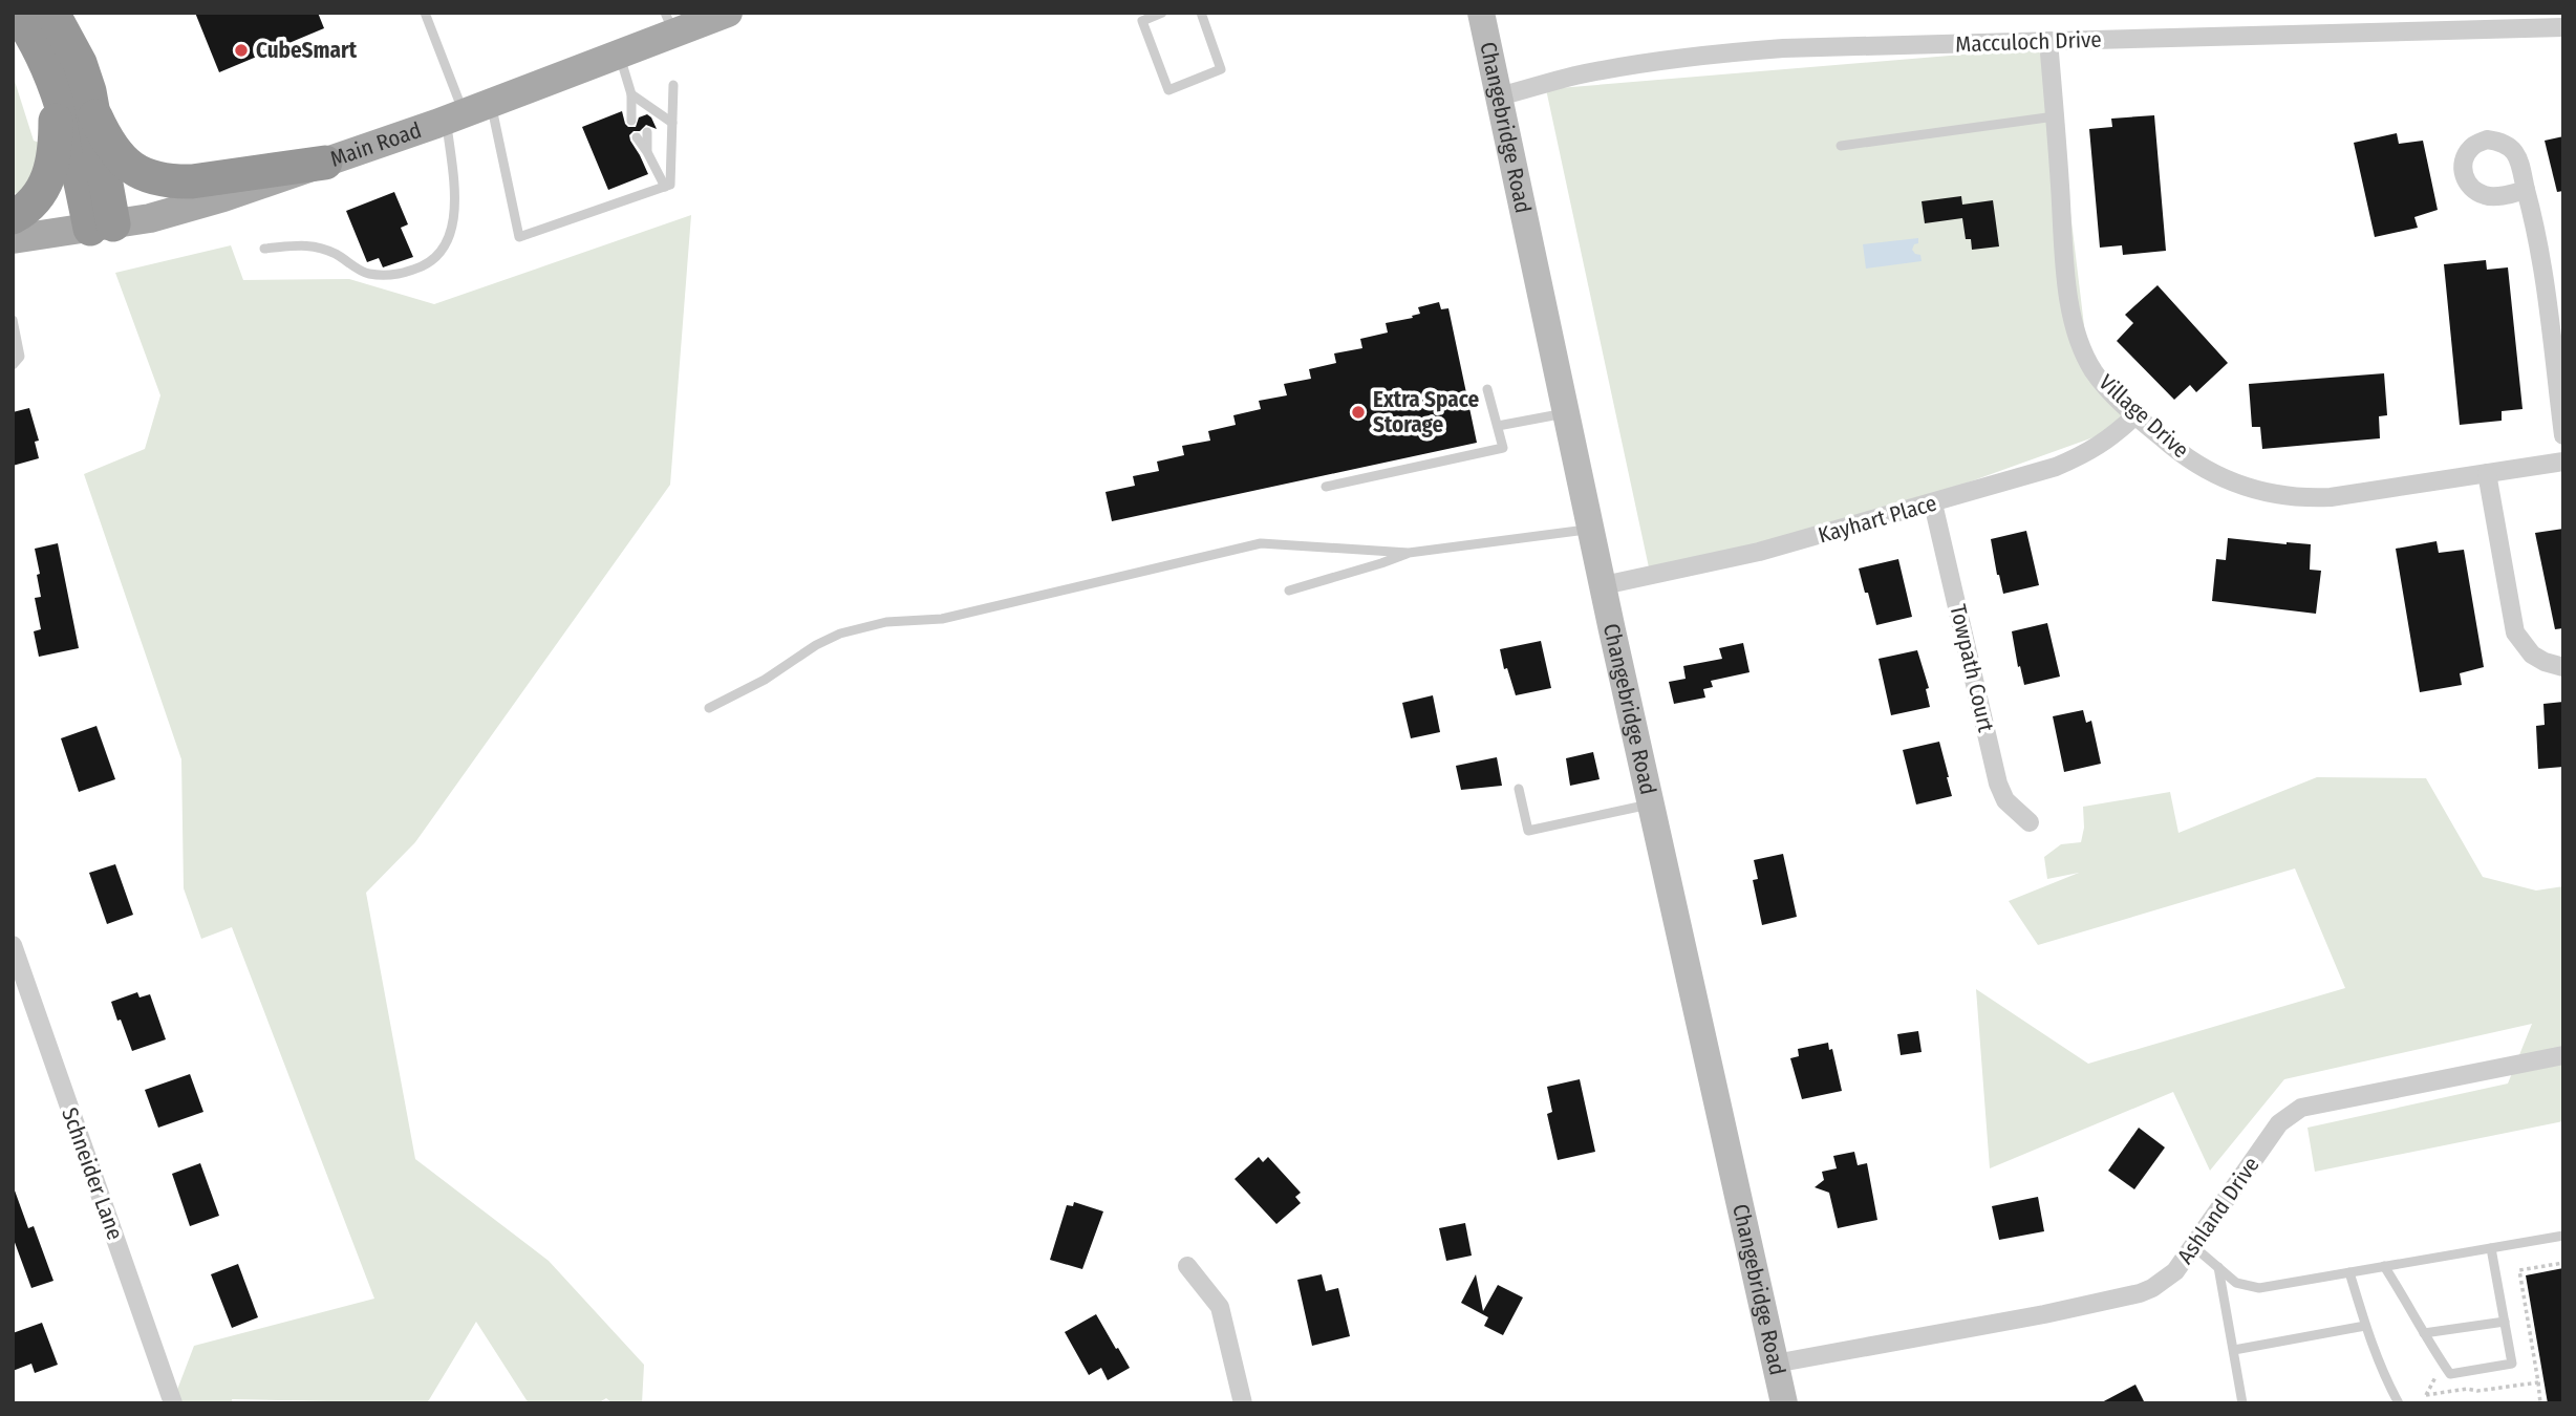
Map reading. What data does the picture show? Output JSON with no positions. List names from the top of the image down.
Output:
{
  "streets": {
    "main road": ["Changebridge Road", "Main Road"],
    "street": [
      "Macculoch Drive",
      "Village Drive",
      "Kayhart Place",
      "Towpath Court",
      "Schneider Lane",
      "Ashland Drive"
    ]
  },
  "crossings": [
    ["Macculoch Drive", "Changebridge Road"],
    ["Macculoch Drive", "Village Drive"],
    ["Changebridge Road", "Kayhart Place"],
    ["Changebridge Road", "Ashland Drive"],
    ["Village Drive", "Kayhart Place"],
    ["Kayhart Place", "Towpath Court"]
  ],
  "places": ["CubeSmart", "Extra Space Storage"]
}
